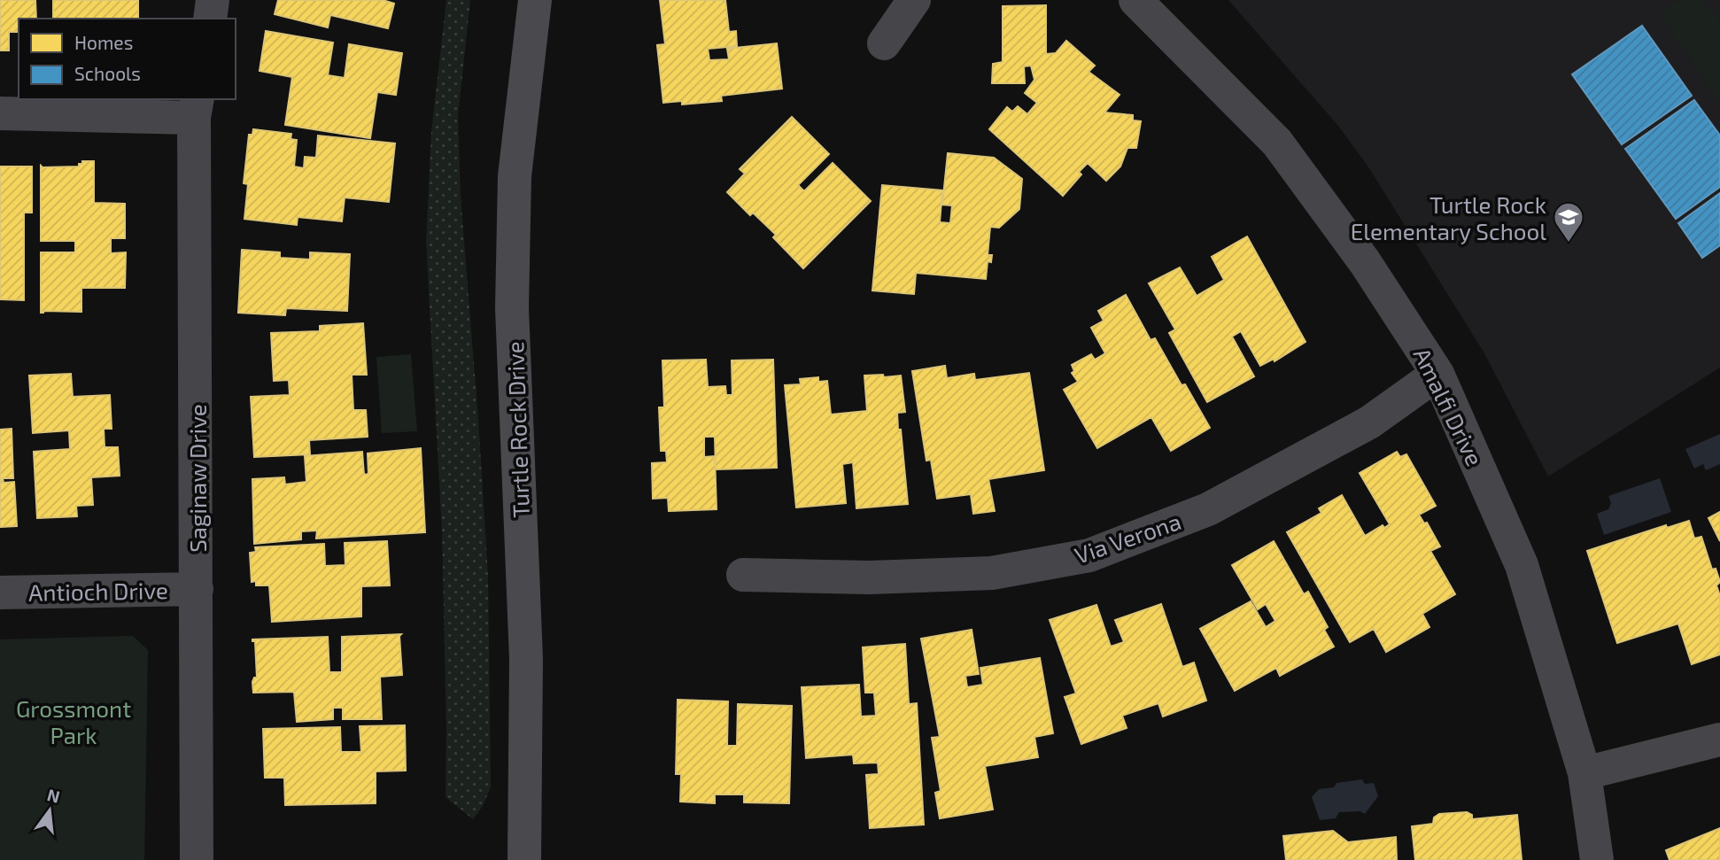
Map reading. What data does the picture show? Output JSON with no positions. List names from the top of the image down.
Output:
{
  "streets": {
    "street": [
      "Amalfi Drive",
      "Turtle Rock Drive",
      "Saginaw Drive",
      "Via Verona",
      "Antioch Drive"
    ]
  },
  "crossings": [
    ["Amalfi Drive", "Via Verona"],
    ["Saginaw Drive", "Antioch Drive"]
  ],
  "parks": ["Grossmont Park"],
  "places": {
    "school or university": ["Turtle Rock Elementary School"]
  },
  "legend": ["Homes", "Schools"],
  "north": "top"
}
